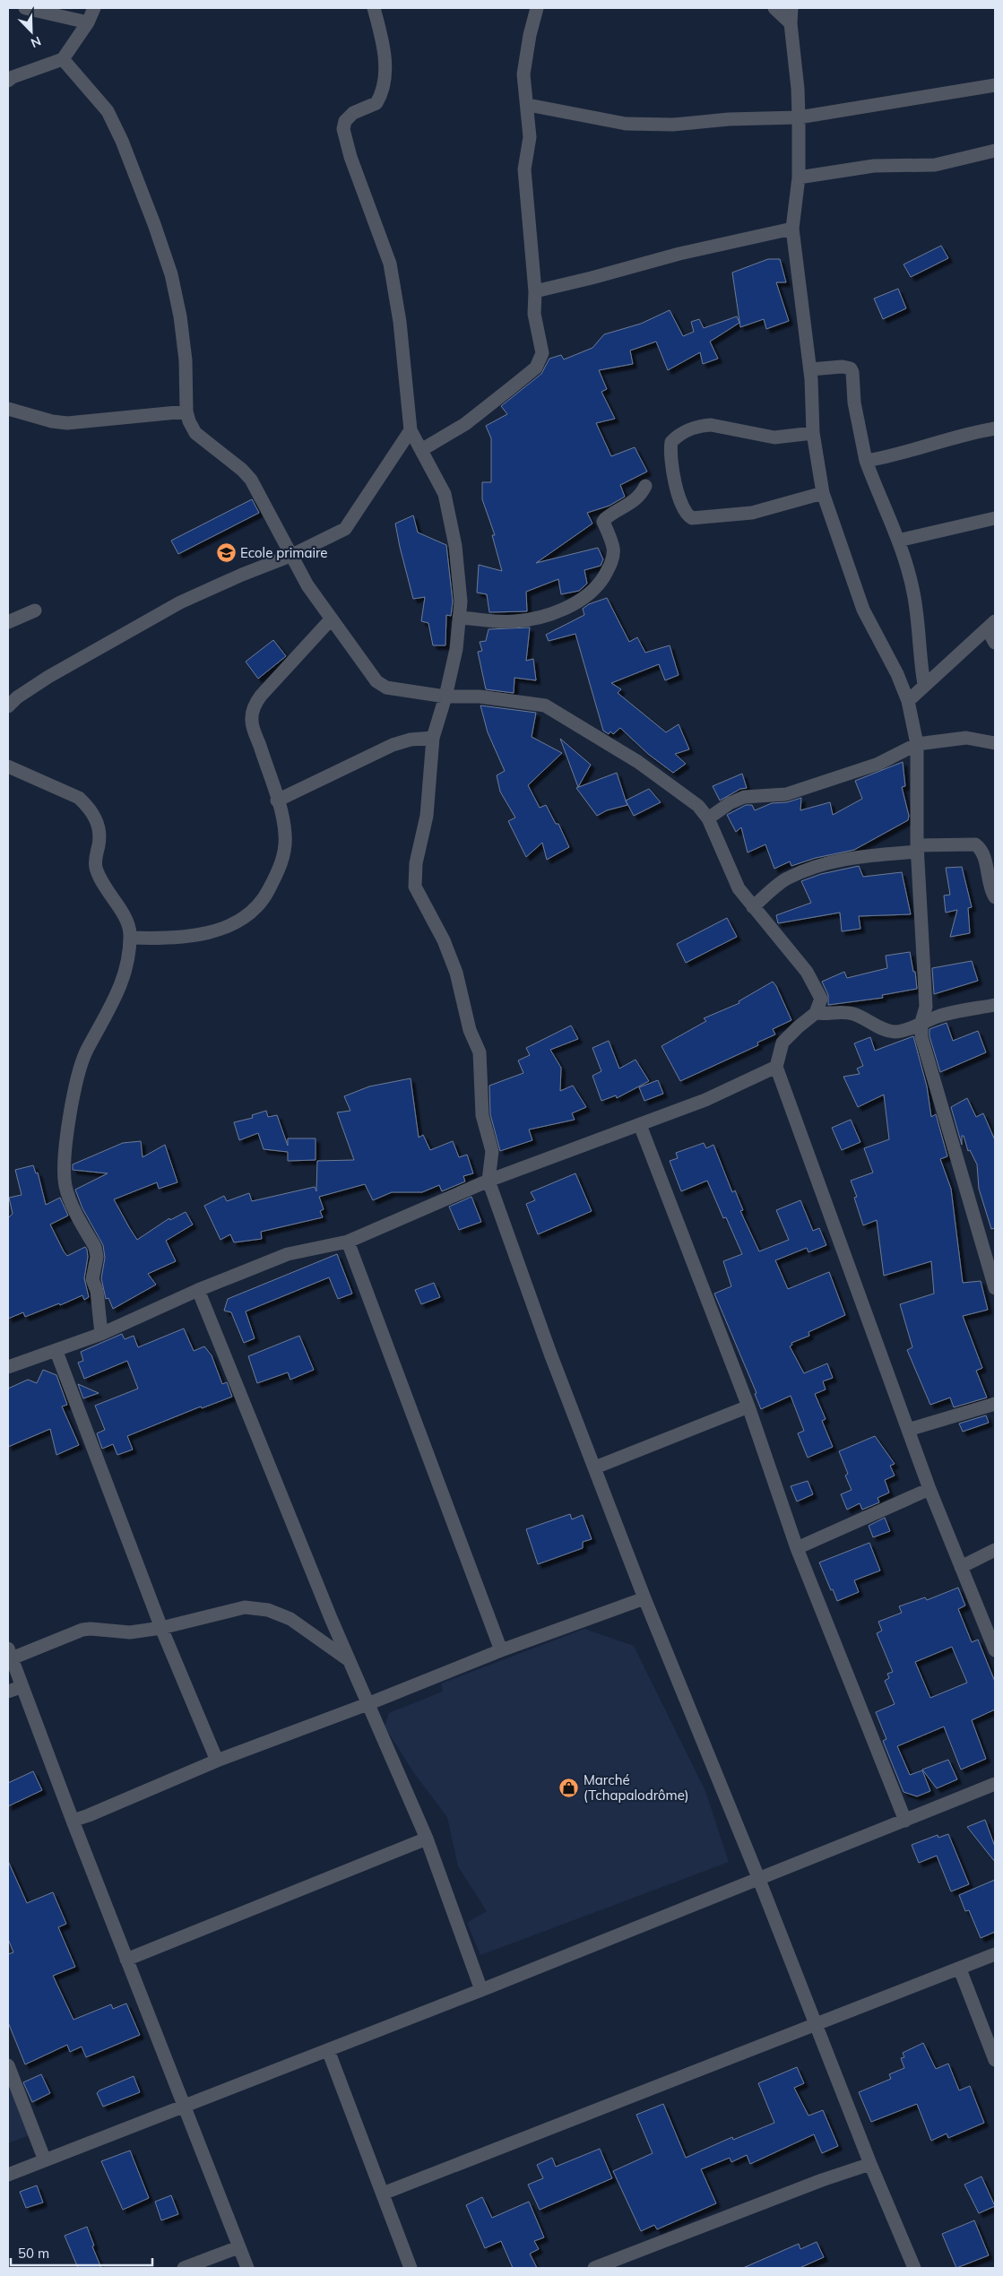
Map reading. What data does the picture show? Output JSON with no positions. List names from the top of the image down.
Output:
{
  "places": {
    "school or university": ["Ecole primaire"],
    "shop": ["Marché (Tchapalodrôme)"]
  },
  "scale_bar": "50 m",
  "north": "bottom right"
}
